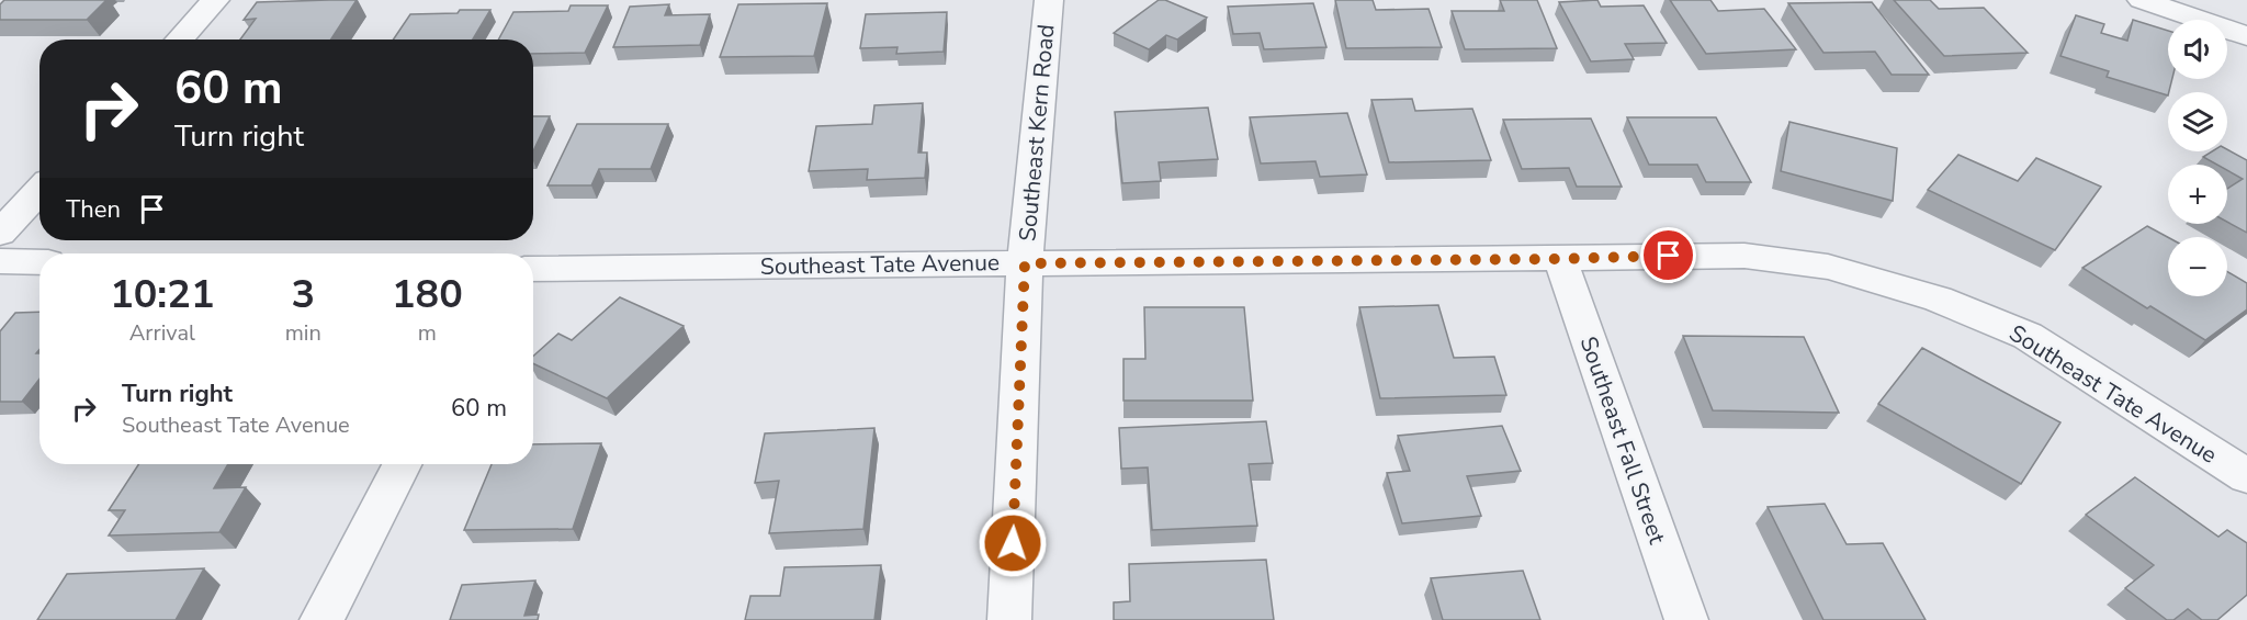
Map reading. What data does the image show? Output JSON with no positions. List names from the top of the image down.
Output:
{
  "streets": {
    "street": ["Southeast Kern Road", "Southeast Tate Avenue", "Southeast Fall Street"]
  },
  "crossings": [
    ["Southeast Kern Road", "Southeast Tate Avenue"],
    ["Southeast Tate Avenue", "Southeast Fall Street"]
  ],
  "page": {
    "map_buttons": ["+", "−"],
    "turn": ["60 m", "Turn right"],
    "then": "Then",
    "eta": [
      "10:21",
      "Arrival",
      "3",
      "min",
      "180",
      "m"
    ],
    "list": [
      {
        "name": "Turn right",
        "note": "Southeast Tate Avenue",
        "value": "60 m"
      }
    ]
  }
}
